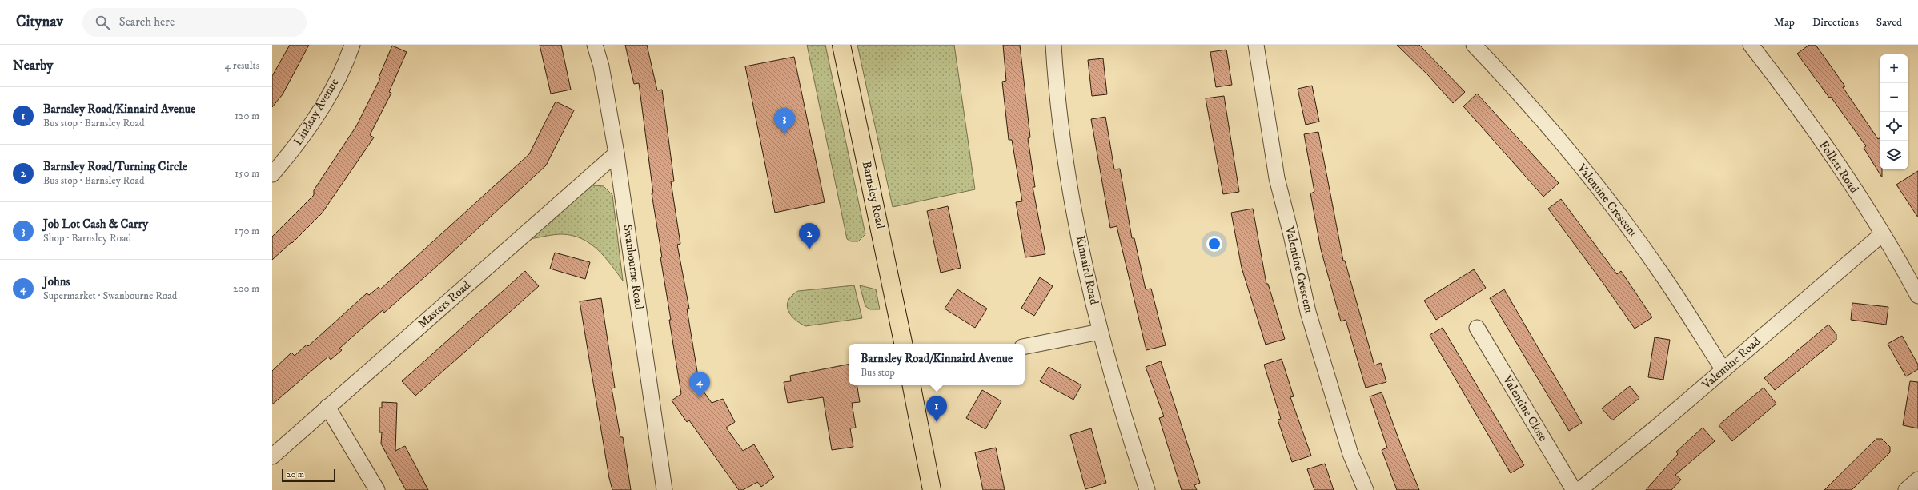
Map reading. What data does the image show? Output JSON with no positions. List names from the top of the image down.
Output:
{
  "streets": {
    "main road": ["Barnsley Road"],
    "street": [
      "Lindsay Avenue",
      "Follett Road",
      "Valentine Crescent",
      "Swanbourne Road",
      "Kinnaird Road",
      "Masters Road",
      "Valentine Road",
      "Valentine Close"
    ]
  },
  "crossings": [
    ["Follett Road", "Valentine Road"],
    ["Valentine Crescent", "Valentine Road"],
    ["Swanbourne Road", "Masters Road"]
  ],
  "scale_bar": "20 m",
  "page": {
    "header": "Citynav",
    "search": "Search here",
    "nav": ["Map", "Directions", "Saved"],
    "heading": ["Nearby", "4 results"],
    "map_buttons": ["+", "−"],
    "list": [
      {
        "mark": "1",
        "name": "Barnsley Road/Kinnaird Avenue",
        "note": "Bus stop · Barnsley Road",
        "value": "120 m"
      },
      {
        "mark": "2",
        "name": "Barnsley Road/Turning Circle",
        "note": "Bus stop · Barnsley Road",
        "value": "150 m"
      },
      {
        "mark": "3",
        "name": "Job Lot Cash & Carry",
        "note": "Shop · Barnsley Road",
        "value": "170 m"
      },
      {
        "mark": "4",
        "name": "Johns",
        "note": "Supermarket · Swanbourne Road",
        "value": "200 m"
      }
    ],
    "pins": [
      "3",
      "2",
      "4",
      "1"
    ],
    "popup": ["Barnsley Road/Kinnaird Avenue", "Bus stop"],
    "scale": "20 m"
  }
}
